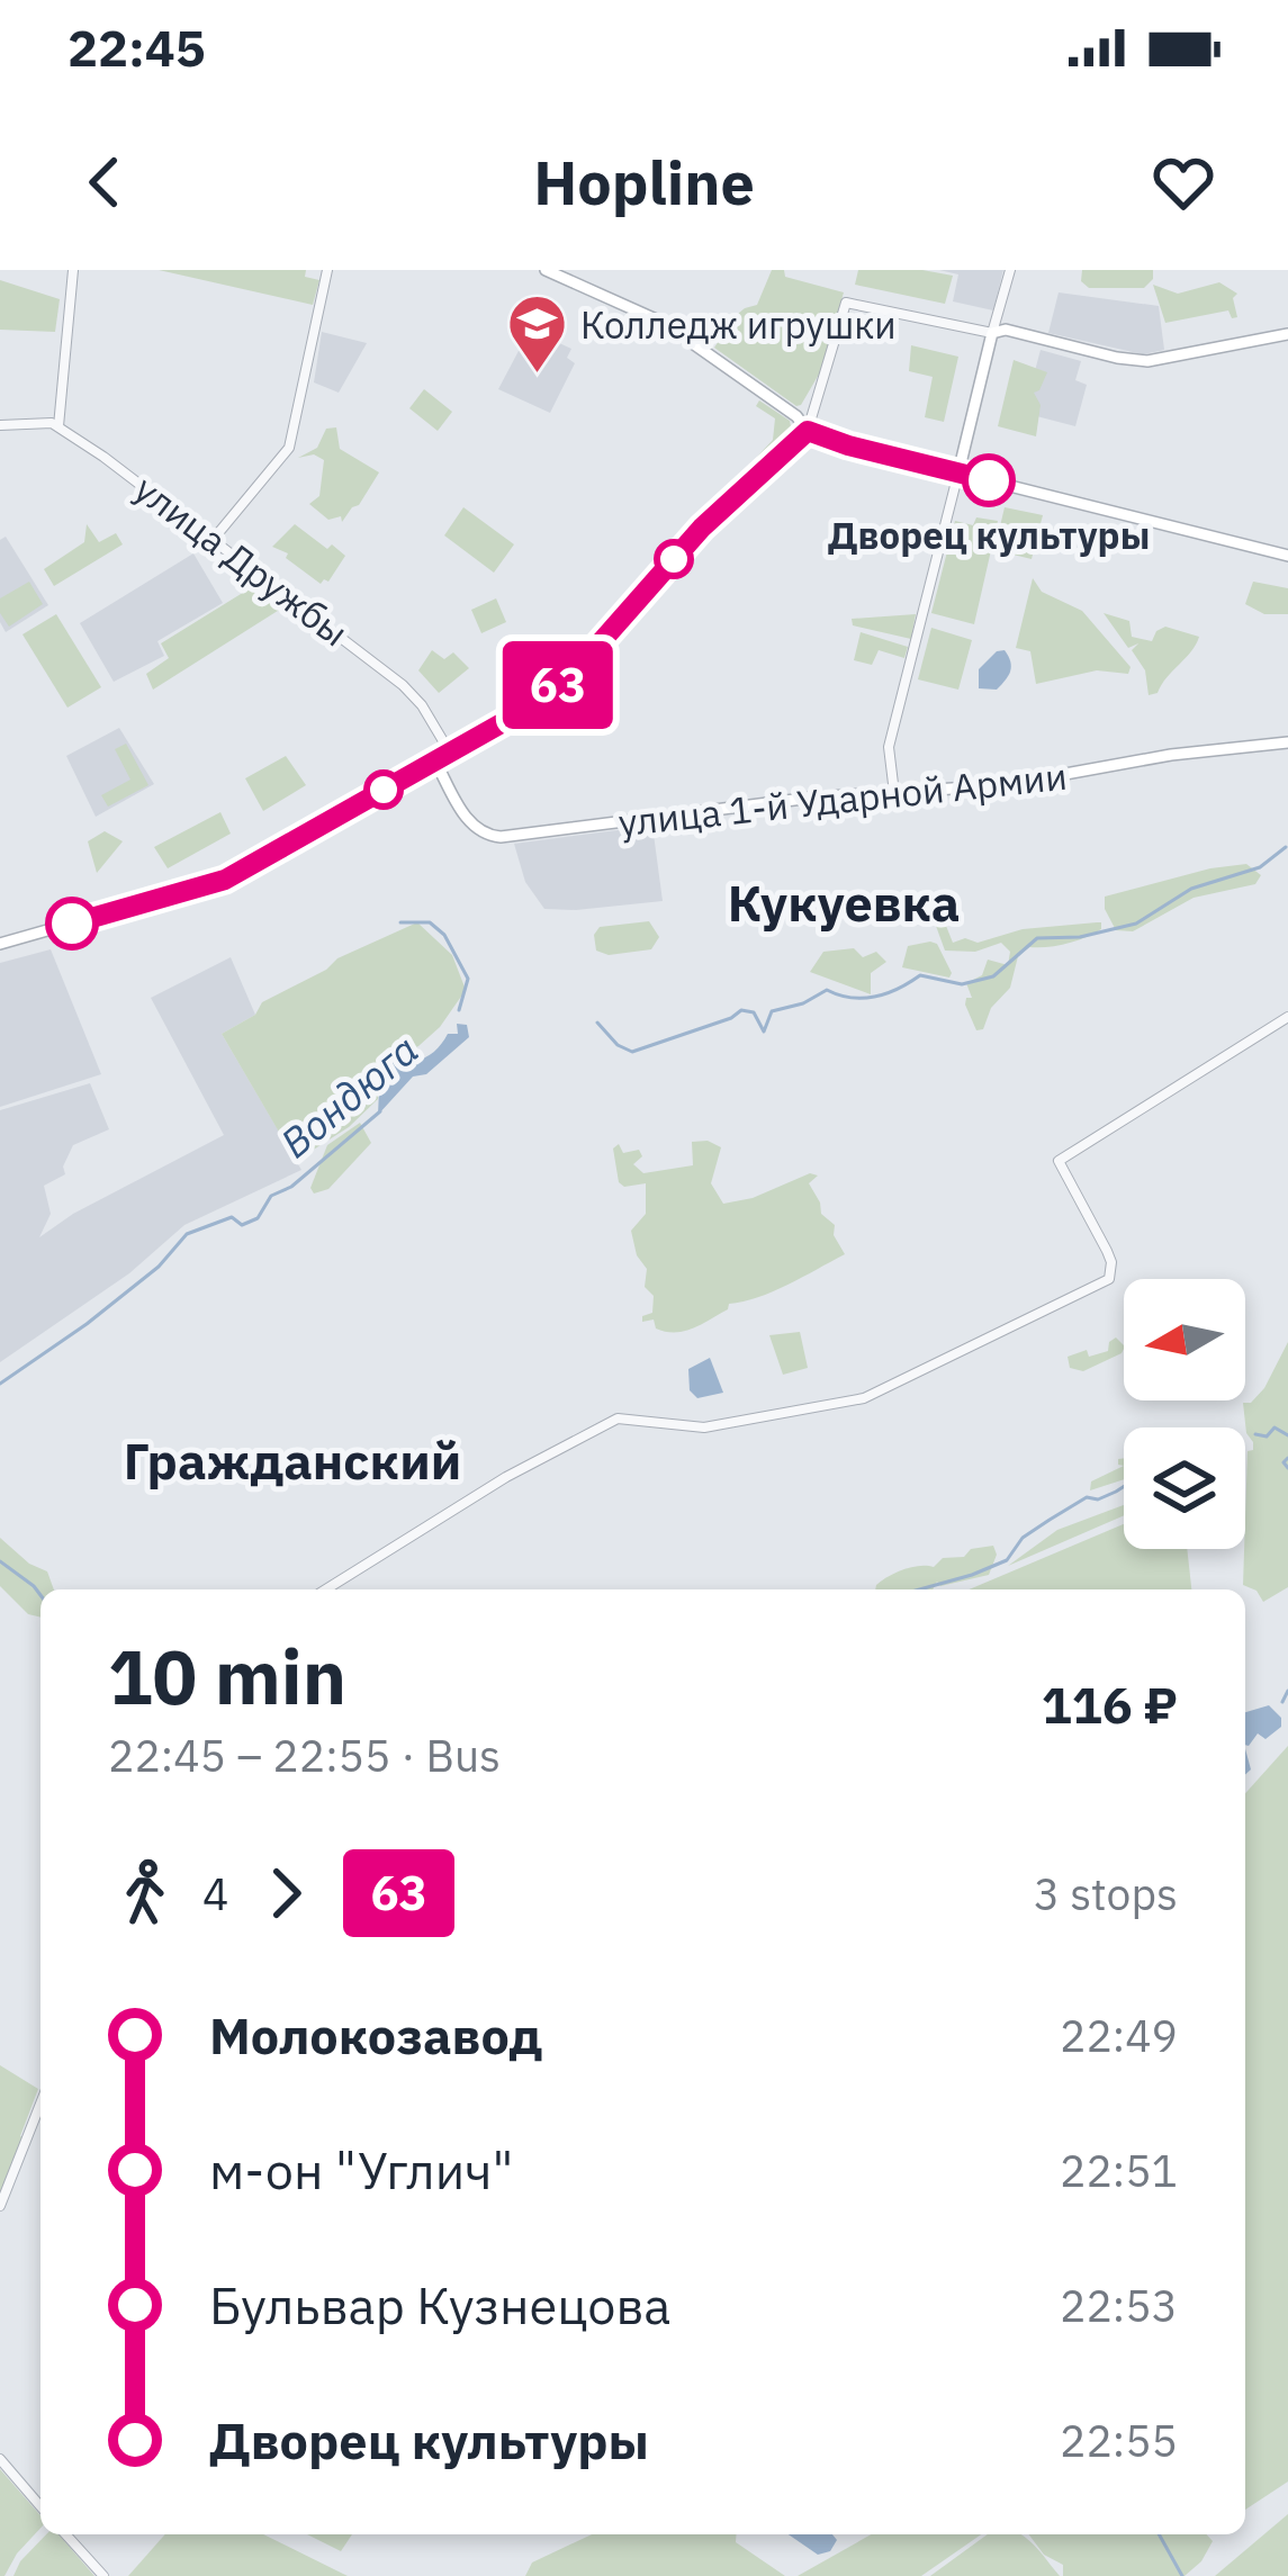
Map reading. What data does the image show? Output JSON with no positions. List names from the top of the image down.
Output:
{
  "streets": {
    "main road": ["улица 1-й Ударной Армии"],
    "street": ["улица Дружбы"]
  },
  "districts": ["Кукуевка", "Гражданский"],
  "water": ["Вондюга"],
  "places": {
    "school or university": ["Колледж игрушки"],
    "other": ["Дворец культуры"]
  },
  "lines": ["bus line 63"],
  "north": "left",
  "page": {
    "status": "22:45",
    "header": "Hopline",
    "on_map": "63",
    "heading": ["10 min", "22:45 – 22:55 · Bus", "116 ₽"],
    "legs": ["4", "63", "3 stops"],
    "list": [
      {
        "name": "Молокозавод",
        "value": "22:49"
      },
      {
        "name": "м-он \"Углич\"",
        "value": "22:51"
      },
      {
        "name": "Бульвар Кузнецова",
        "value": "22:53"
      },
      {
        "name": "Дворец культуры",
        "value": "22:55"
      }
    ]
  }
}
